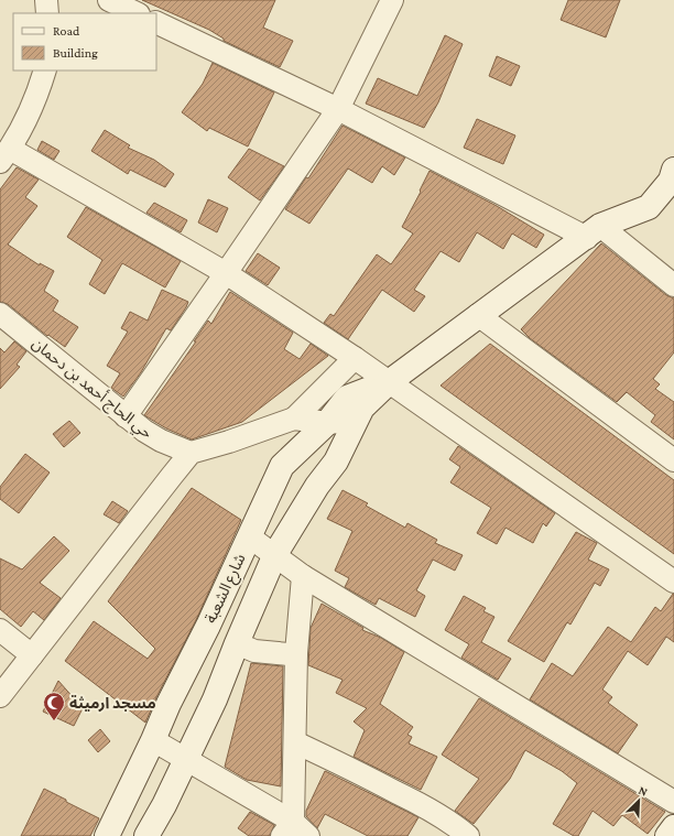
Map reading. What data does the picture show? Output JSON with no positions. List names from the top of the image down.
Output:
{
  "streets": {
    "street": ["حي الحاج أحمد بن دحمان", "شارع الشعبة"]
  },
  "places": {
    "mosque": ["مسجد ارميثة"]
  },
  "legend": ["Road", "Building"],
  "north": "top right"
}
